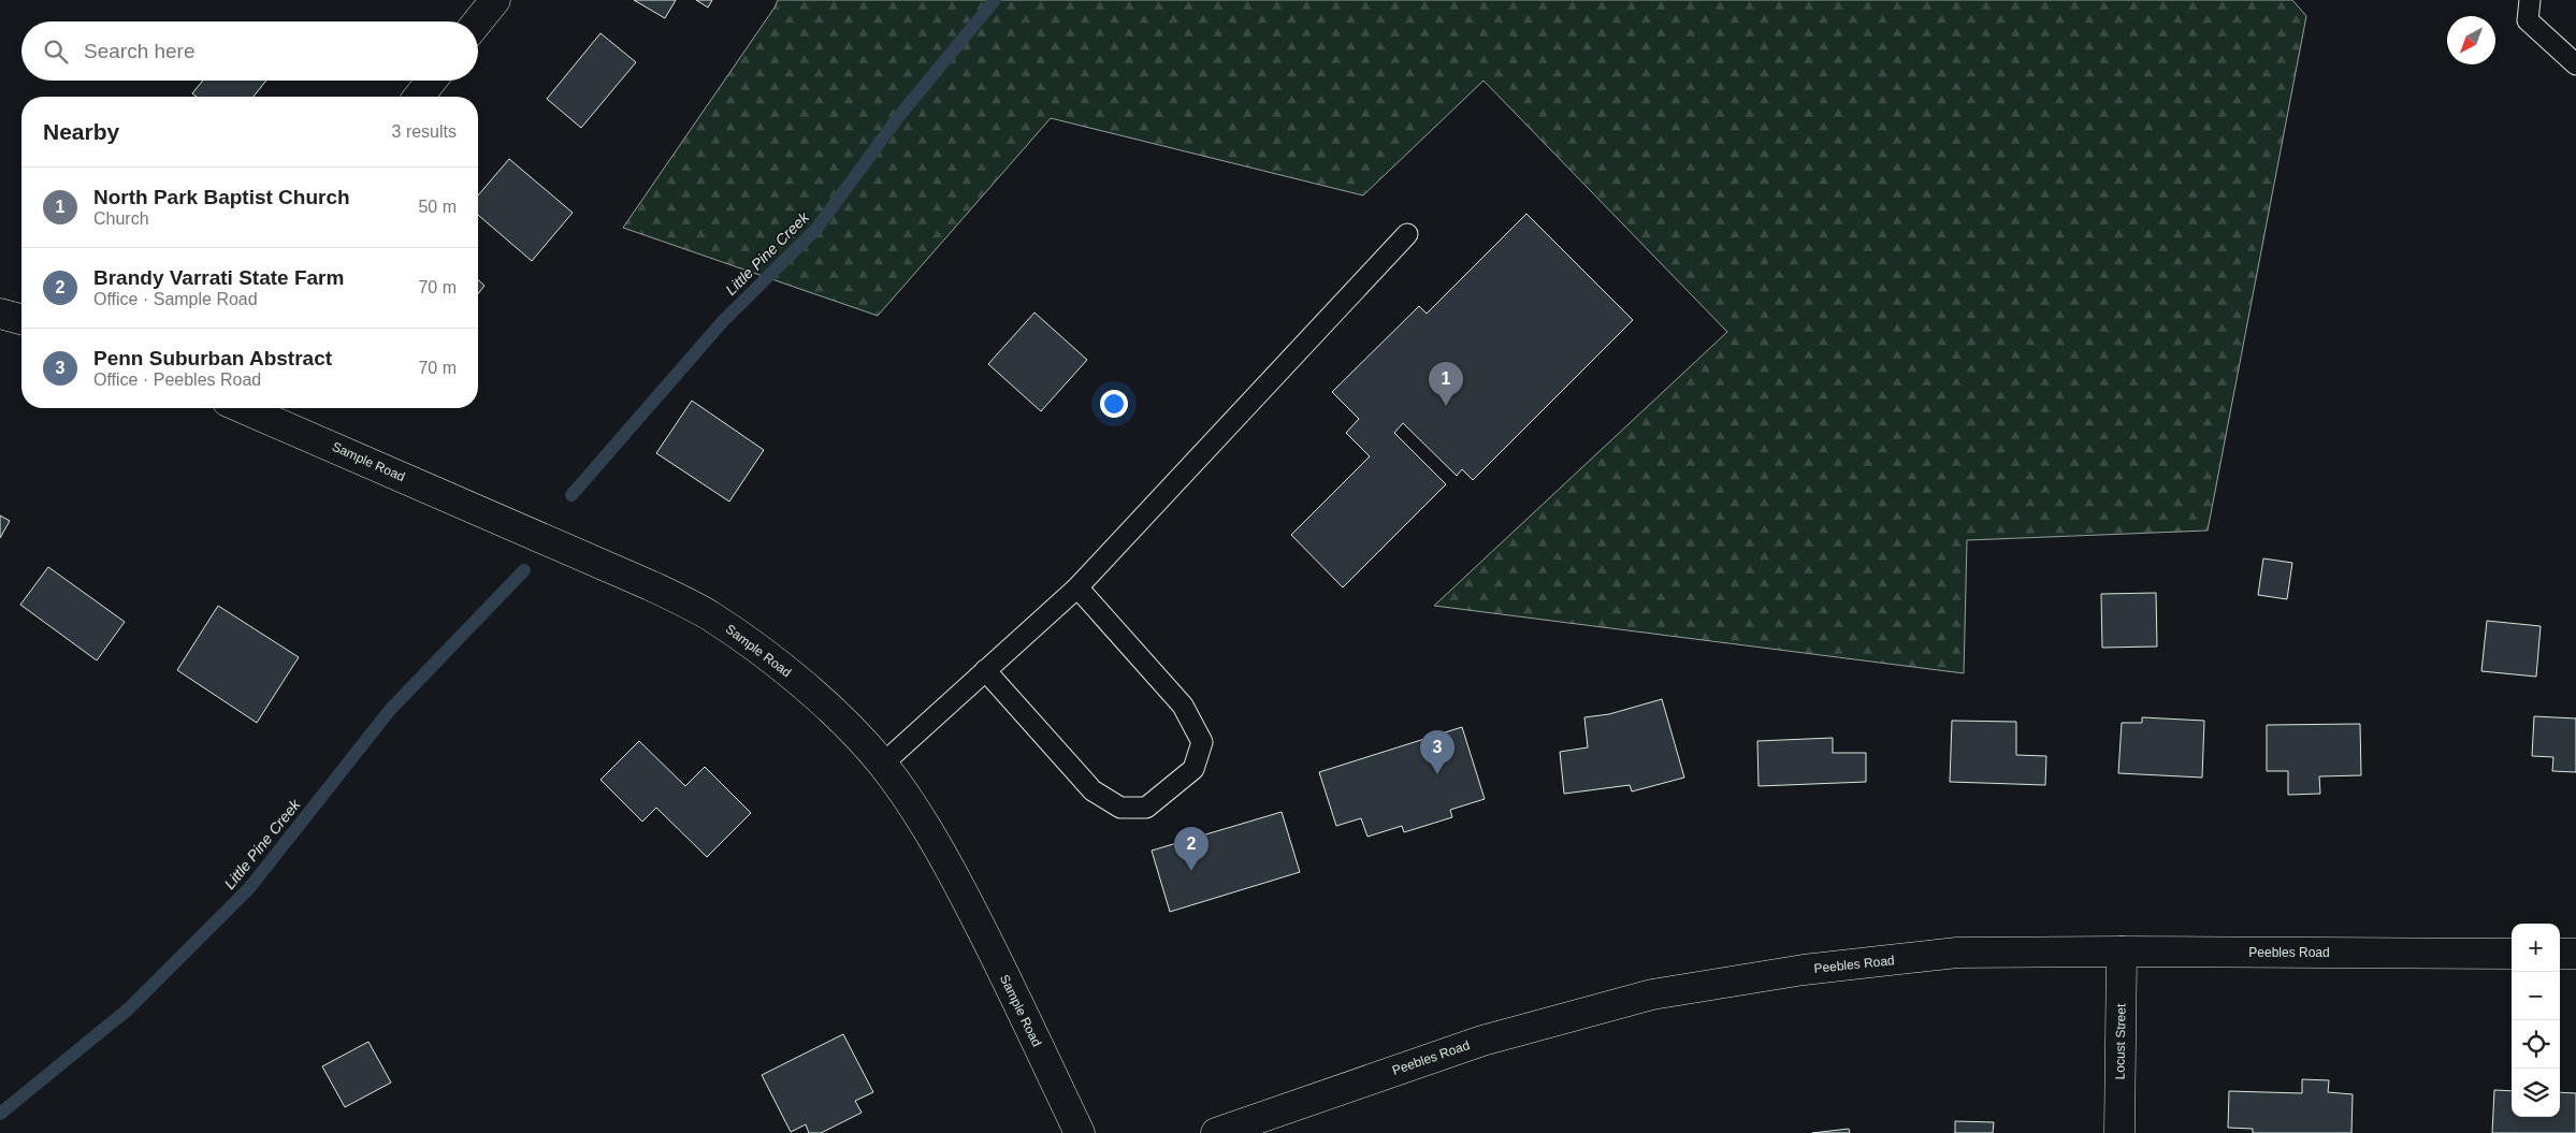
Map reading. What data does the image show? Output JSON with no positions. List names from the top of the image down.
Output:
{
  "streets": {
    "street": ["Sample Road", "Peebles Road", "Locust Street"]
  },
  "crossings": [
    ["Peebles Road", "Locust Street"]
  ],
  "water": ["Little Pine Creek"],
  "north": "bottom left",
  "page": {
    "search": "Search here",
    "heading": ["Nearby", "3 results"],
    "list": [
      {
        "mark": "1",
        "name": "North Park Baptist Church",
        "note": "Church",
        "value": "50 m"
      },
      {
        "mark": "2",
        "name": "Brandy Varrati State Farm",
        "note": "Office · Sample Road",
        "value": "70 m"
      },
      {
        "mark": "3",
        "name": "Penn Suburban Abstract",
        "note": "Office · Peebles Road",
        "value": "70 m"
      }
    ],
    "pins": ["1", "3", "2"],
    "map_buttons": ["+", "−"]
  }
}
